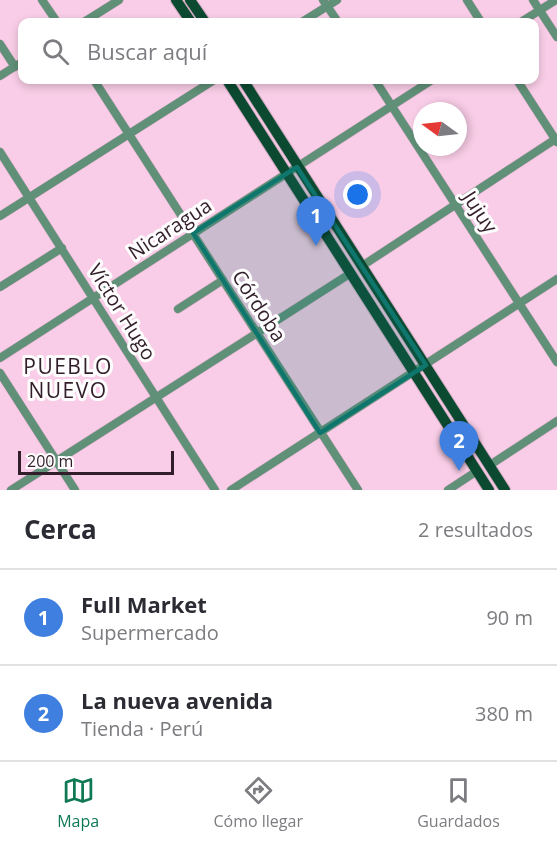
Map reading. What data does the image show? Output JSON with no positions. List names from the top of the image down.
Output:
{
  "streets": {
    "street": [
      "Jujuy",
      "Nicaragua",
      "Córdoba",
      "Víctor Hugo"
    ]
  },
  "crossings": [
    ["Jujuy", "Nicaragua"],
    ["Nicaragua", "Córdoba"],
    ["Nicaragua", "Víctor Hugo"]
  ],
  "districts": ["PUEBLO NUEVO"],
  "scale_bar": "200 m",
  "north": "left",
  "page": {
    "search": "Buscar aquí",
    "pins": ["1", "2"],
    "scale": "200 m",
    "heading": ["Cerca", "2 resultados"],
    "list": [
      {
        "mark": "1",
        "name": "Full Market",
        "note": "Supermercado",
        "value": "90 m"
      },
      {
        "mark": "2",
        "name": "La nueva avenida",
        "note": "Tienda · Perú",
        "value": "380 m"
      }
    ],
    "nav": ["Mapa", "Cómo llegar", "Guardados"]
  }
}
